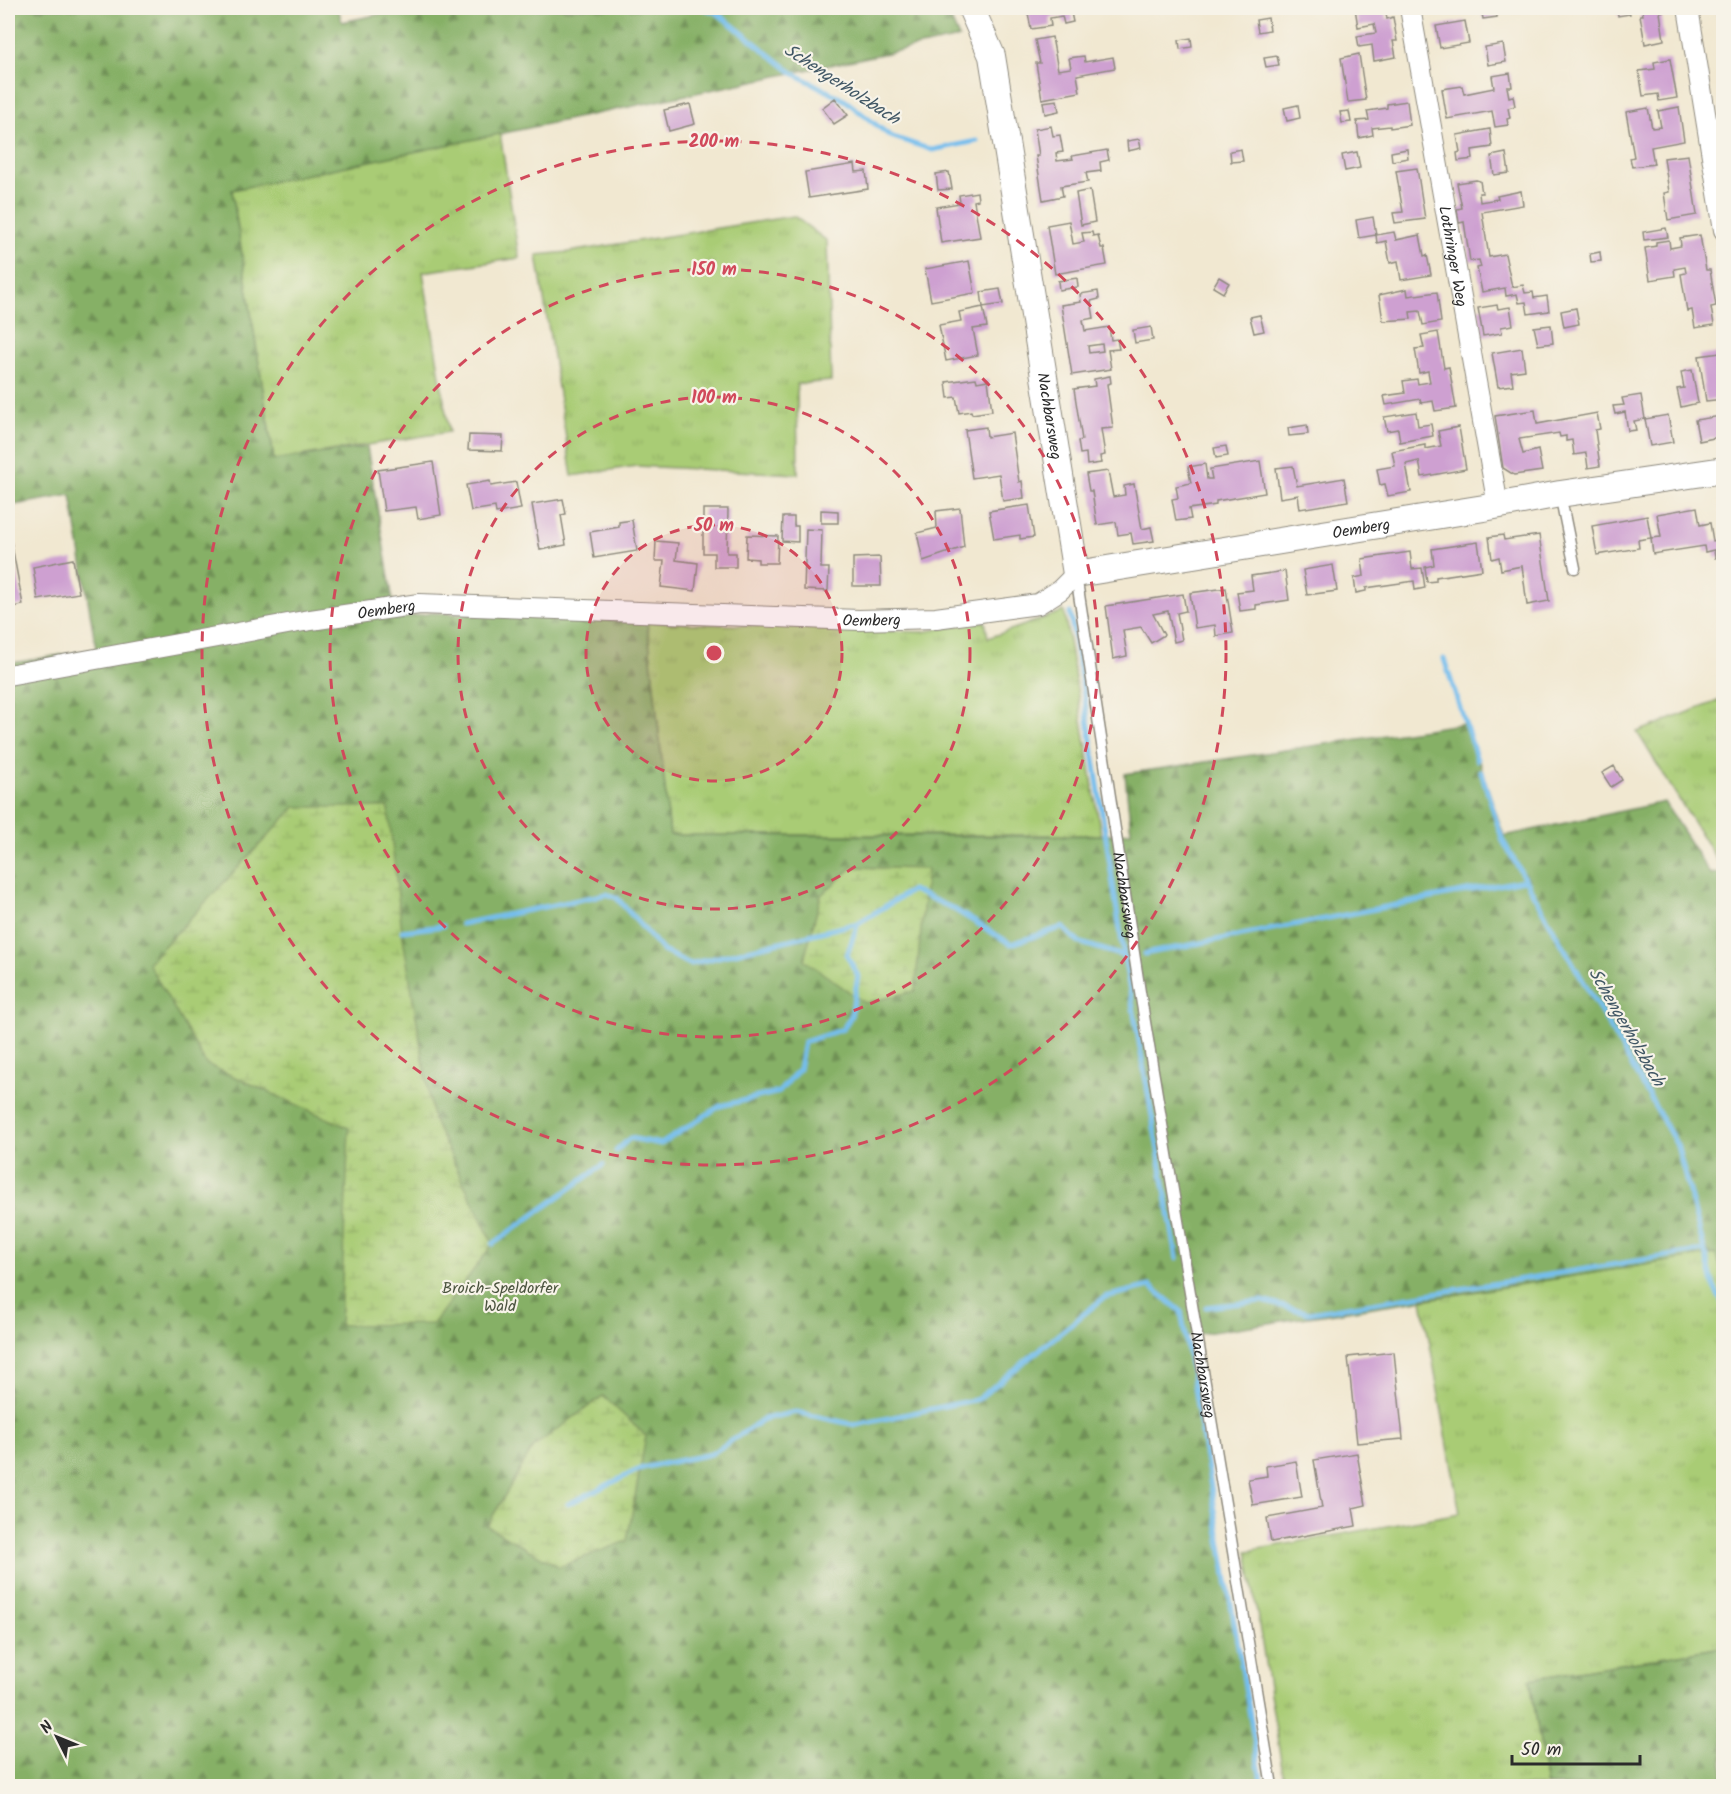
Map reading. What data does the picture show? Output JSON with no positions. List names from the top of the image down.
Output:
{
  "streets": {
    "street": ["Lothringer Weg", "Nachbarsweg", "Oemberg"]
  },
  "crossings": [
    ["Lothringer Weg", "Oemberg"],
    ["Nachbarsweg", "Oemberg"]
  ],
  "water": ["Schengerholzbach"],
  "parks": ["Broich-Speldorfer Wald"],
  "scale_bar": "50 m",
  "north": "top left",
  "rings": [
    "200 m",
    "150 m",
    "100 m",
    "50 m"
  ]
}
